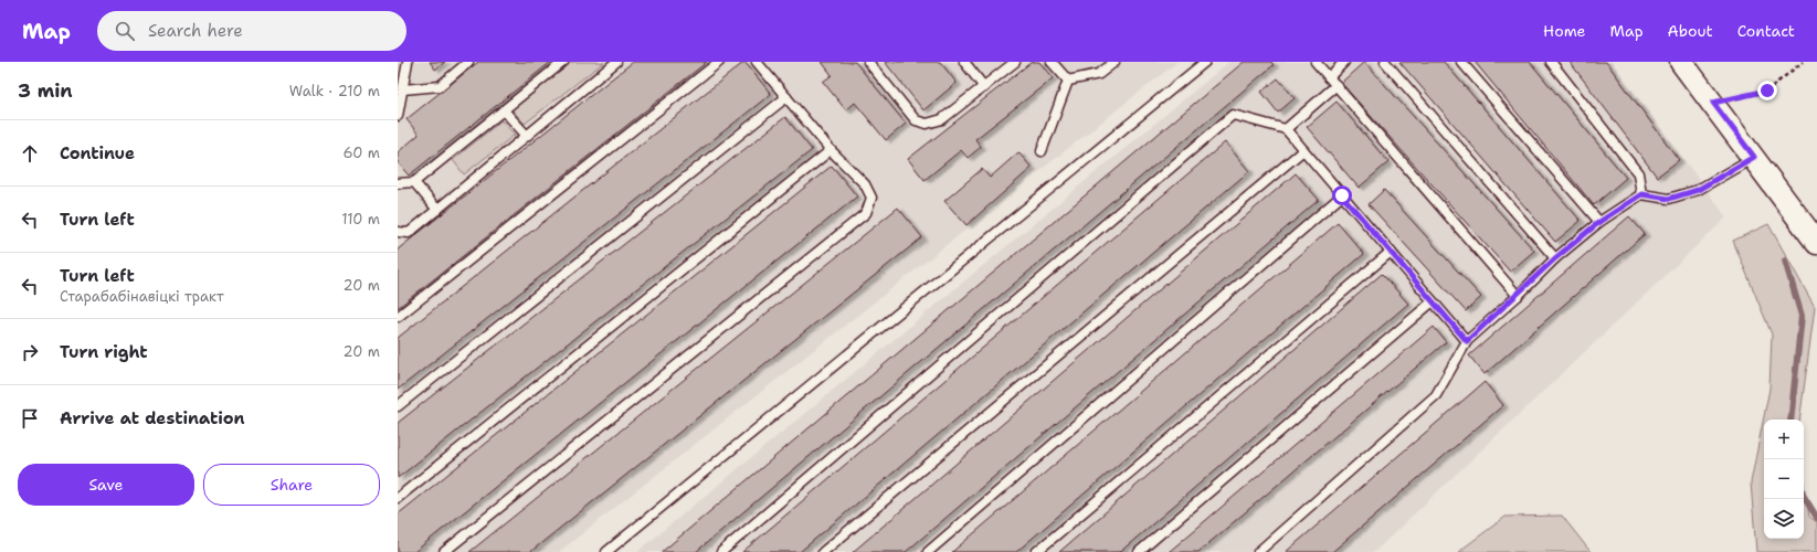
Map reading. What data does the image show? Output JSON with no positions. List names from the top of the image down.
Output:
{
  "page": {
    "header": "Map",
    "search": "Search here",
    "nav": [
      "Home",
      "Map",
      "About",
      "Contact"
    ],
    "heading": ["3 min", "Walk · 210 m"],
    "list": [
      ["Continue", "60 m"],
      ["Turn left", "110 m"],
      ["Turn left", "Старабабінавіцкі тракт", "20 m"],
      ["Turn right", "20 m"],
      "Arrive at destination"
    ],
    "map_buttons": ["+", "−"],
    "buttons": ["Save", "Share"]
  }
}
